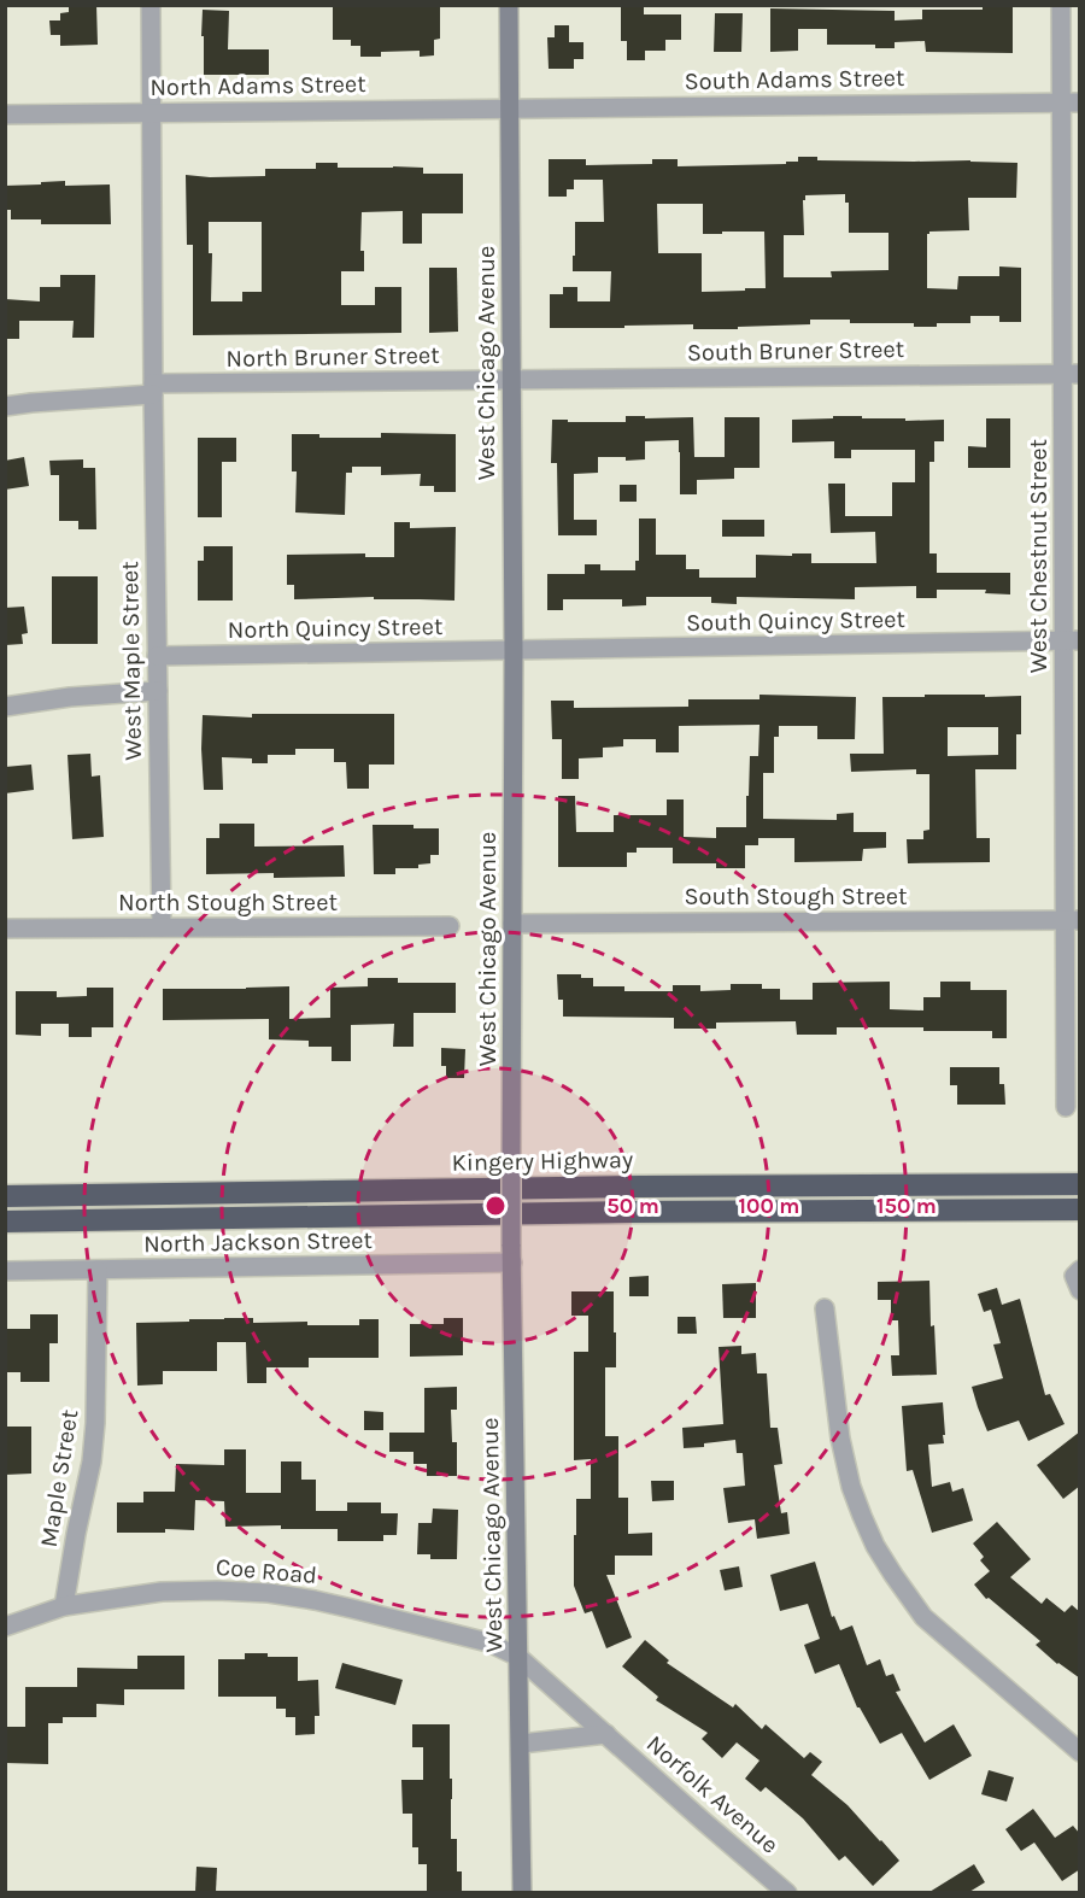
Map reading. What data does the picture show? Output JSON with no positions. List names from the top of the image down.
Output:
{
  "streets": {
    "highway": ["Kingery Highway"],
    "main road": ["West Chicago Avenue"],
    "street": [
      "South Adams Street",
      "North Adams Street",
      "South Bruner Street",
      "North Bruner Street",
      "West Chestnut Street",
      "South Quincy Street",
      "North Quincy Street",
      "West Maple Street",
      "South Stough Street",
      "North Stough Street",
      "North Jackson Street",
      "Maple Street",
      "Coe Road",
      "Norfolk Avenue"
    ]
  },
  "crossings": [
    ["South Adams Street", "North Adams Street"],
    ["South Adams Street", "West Chicago Avenue"],
    ["South Adams Street", "West Chestnut Street"],
    ["North Adams Street", "West Chicago Avenue"],
    ["North Adams Street", "West Maple Street"],
    ["South Bruner Street", "North Bruner Street"],
    ["South Bruner Street", "West Chicago Avenue"],
    ["South Bruner Street", "West Chestnut Street"],
    ["North Bruner Street", "West Chicago Avenue"],
    ["North Bruner Street", "West Maple Street"],
    ["West Chicago Avenue", "South Quincy Street"],
    ["West Chicago Avenue", "North Quincy Street"],
    ["West Chicago Avenue", "South Stough Street"],
    ["West Chicago Avenue", "North Jackson Street"],
    ["West Chicago Avenue", "Coe Road"],
    ["West Chicago Avenue", "Norfolk Avenue"],
    ["West Chestnut Street", "South Quincy Street"],
    ["West Chestnut Street", "South Stough Street"],
    ["South Quincy Street", "North Quincy Street"],
    ["North Quincy Street", "West Maple Street"],
    ["West Maple Street", "North Stough Street"],
    ["North Jackson Street", "Maple Street"],
    ["Maple Street", "Coe Road"],
    ["Coe Road", "Norfolk Avenue"]
  ],
  "rings": ["50 m", "100 m", "150 m"]
}
